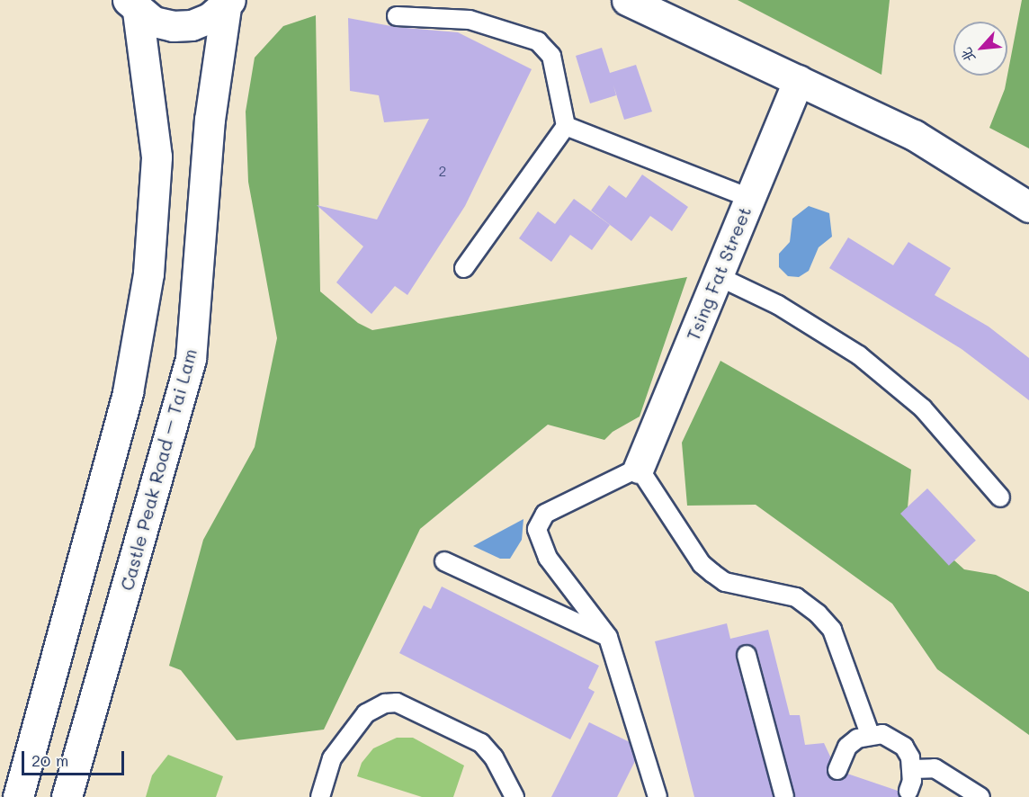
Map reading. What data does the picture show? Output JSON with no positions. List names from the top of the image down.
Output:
{
  "streets": {
    "main road": ["Tsing Fat Street", "Castle Peak Road – Tai Lam"]
  },
  "house_numbers": ["2"],
  "scale_bar": "20 m",
  "north": "bottom left"
}
